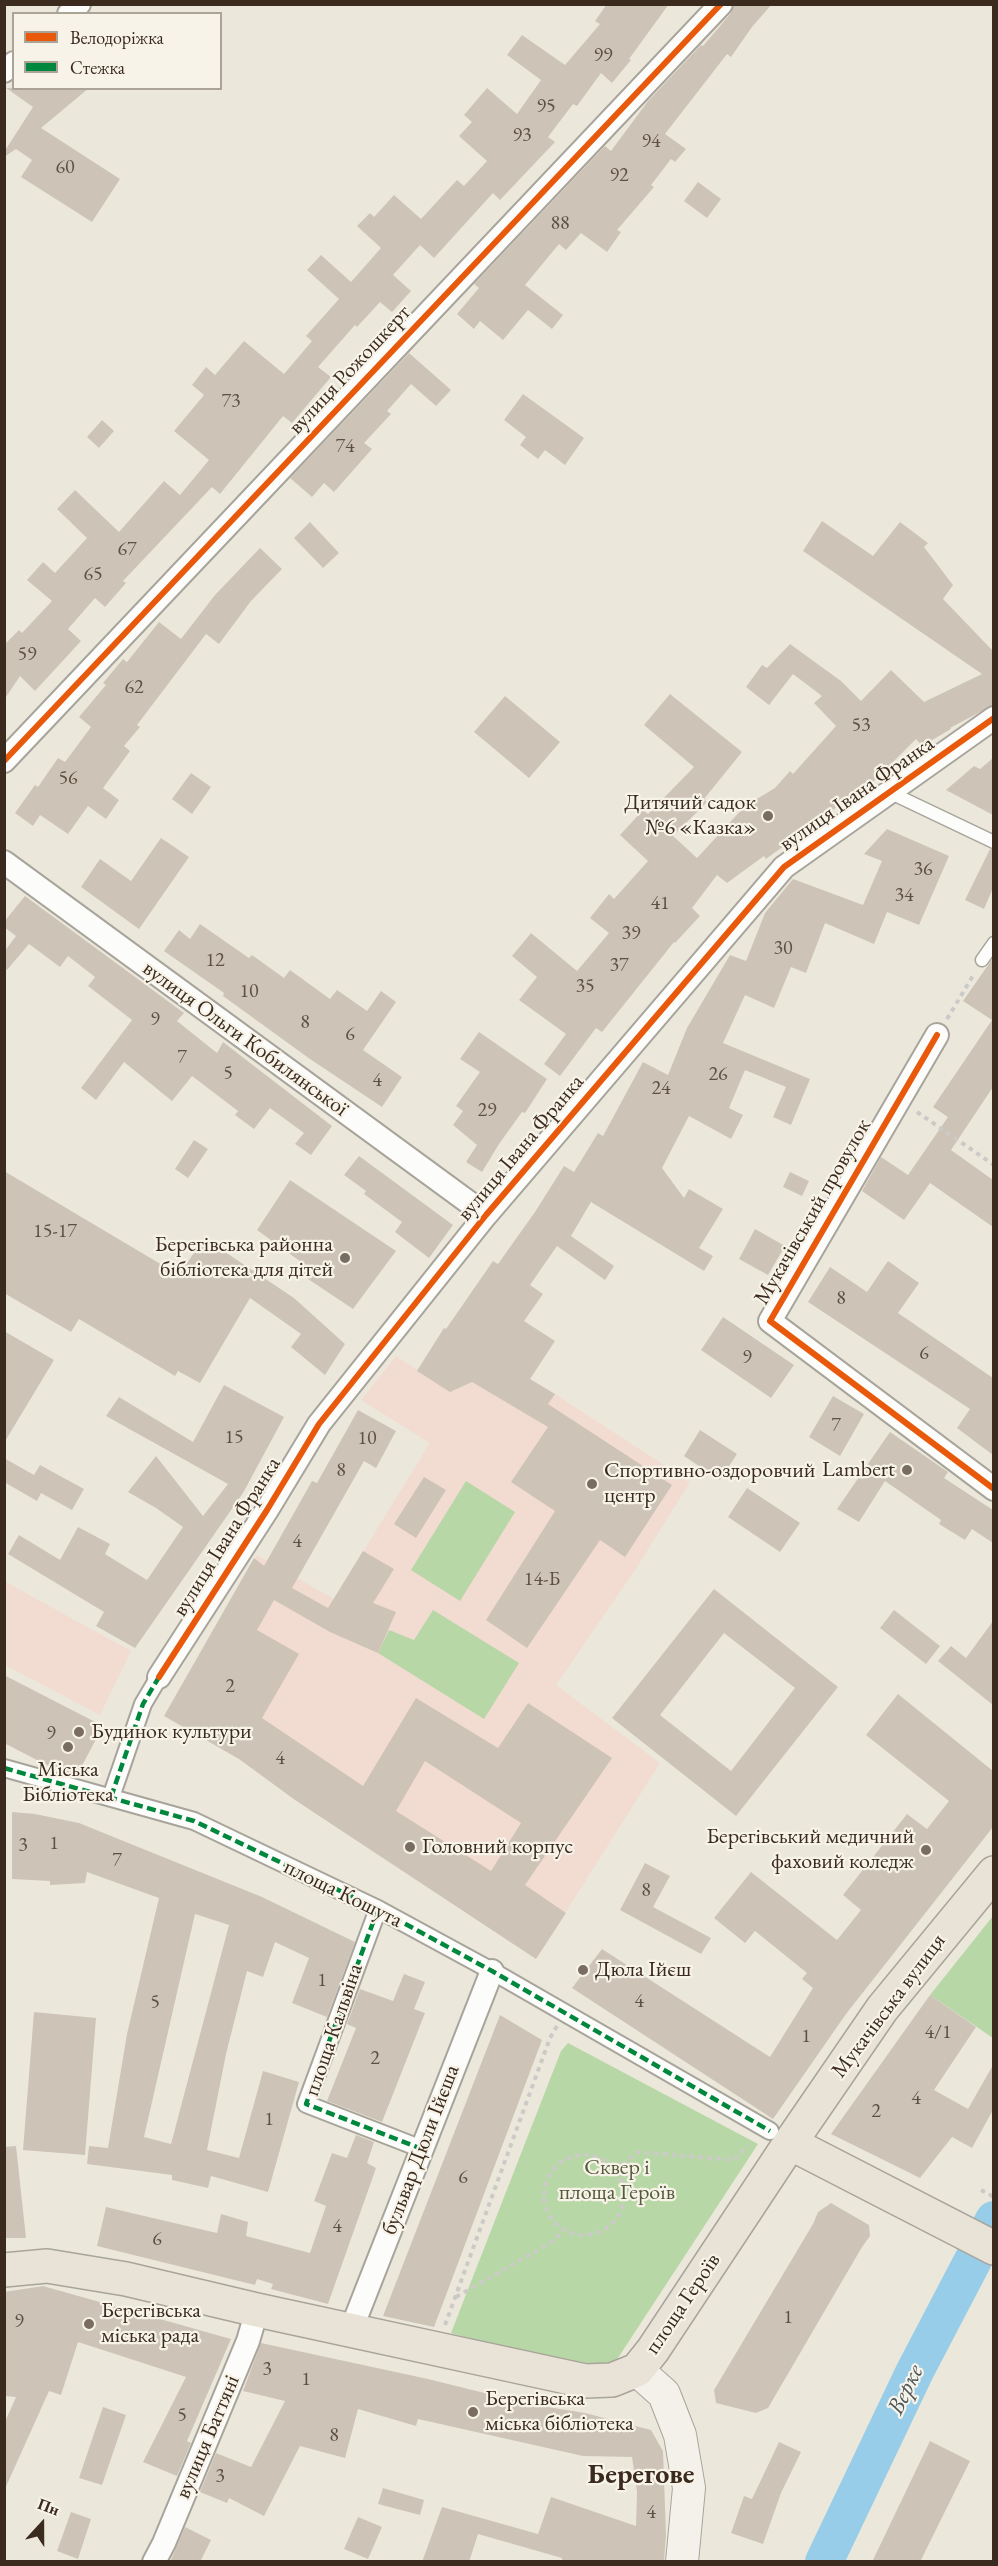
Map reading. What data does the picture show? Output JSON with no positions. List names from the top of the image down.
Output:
{
  "streets": {
    "highway": ["Мукачівська вулиця", "площа Героїв"],
    "street": [
      "вулиця Рожошкерт",
      "вулиця Івана Франка",
      "вулиця Ольги Кобилянської",
      "Мукачівський провулок",
      "площа Кошута",
      "площа Кальвіна",
      "бульвар Дюли Ійєша",
      "вулиця Баттяні"
    ]
  },
  "crossings": [
    ["вулиця Івана Франка", "вулиця Ольги Кобилянської"],
    ["вулиця Івана Франка", "площа Кошута"],
    ["площа Кошута", "площа Кальвіна"],
    ["площа Кошута", "бульвар Дюли Ійєша"],
    ["Мукачівська вулиця", "площа Героїв"],
    ["площа Кальвіна", "бульвар Дюли Ійєша"],
    ["бульвар Дюли Ійєша", "площа Героїв"],
    ["площа Героїв", "вулиця Баттяні"]
  ],
  "districts": ["Берегове"],
  "water": ["Верке"],
  "parks": ["Сквер і площа Героїв"],
  "places": [
    "Дитячий садок №6 «Казка»",
    "Берегівська районна бібліотека для дітей",
    "Lambert",
    "Спортивно-оздоровчий центр",
    "Будинок культури",
    "Міська Бібліотека",
    "Головний корпус",
    "Берегівський медичний фаховий коледж",
    "Дюла Ійєш",
    "Берегівська міська рада",
    "Берегівська міська бібліотека"
  ],
  "house_numbers": [
    "99",
    "95",
    "93",
    "94",
    "60",
    "92",
    "88",
    "73",
    "74",
    "67",
    "65",
    "59",
    "62",
    "53",
    "56",
    "36",
    "34",
    "41",
    "39",
    "30",
    "12",
    "37",
    "35",
    "10",
    "9",
    "8",
    "6",
    "7",
    "5",
    "26",
    "4",
    "24",
    "29",
    "15-17",
    "8",
    "6",
    "9",
    "7",
    "15",
    "10",
    "8",
    "4",
    "14-Б",
    "2",
    "9",
    "4",
    "1",
    "3",
    "7",
    "8",
    "1",
    "4",
    "5",
    "4/1",
    "1",
    "2",
    "4",
    "2",
    "1",
    "6",
    "4",
    "6",
    "1",
    "9",
    "3",
    "1",
    "5",
    "8",
    "3",
    "4"
  ],
  "legend": ["Велодоріжка", "Стежка"],
  "north": "top"
}
